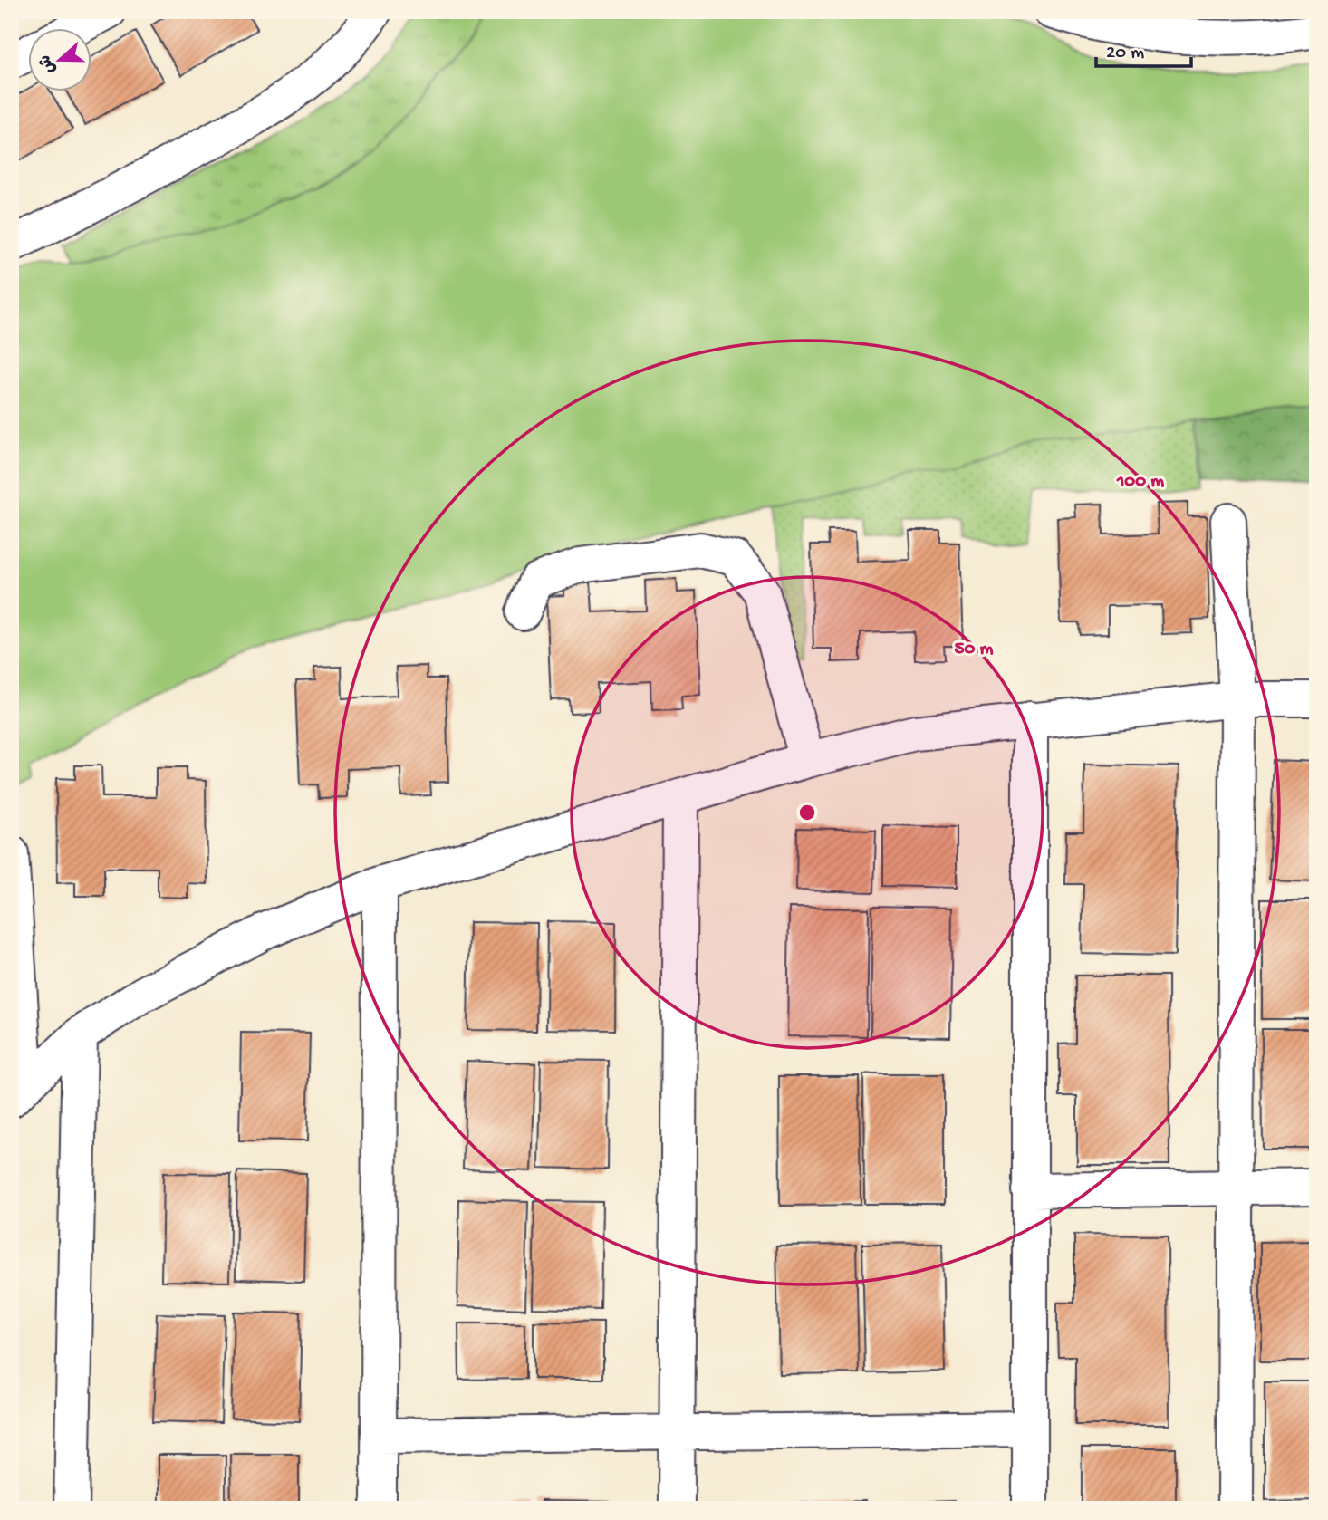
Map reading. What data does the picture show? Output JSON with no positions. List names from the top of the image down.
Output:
{
  "scale_bar": "20 m",
  "north": "left",
  "rings": ["100 m", "50 m"]
}
